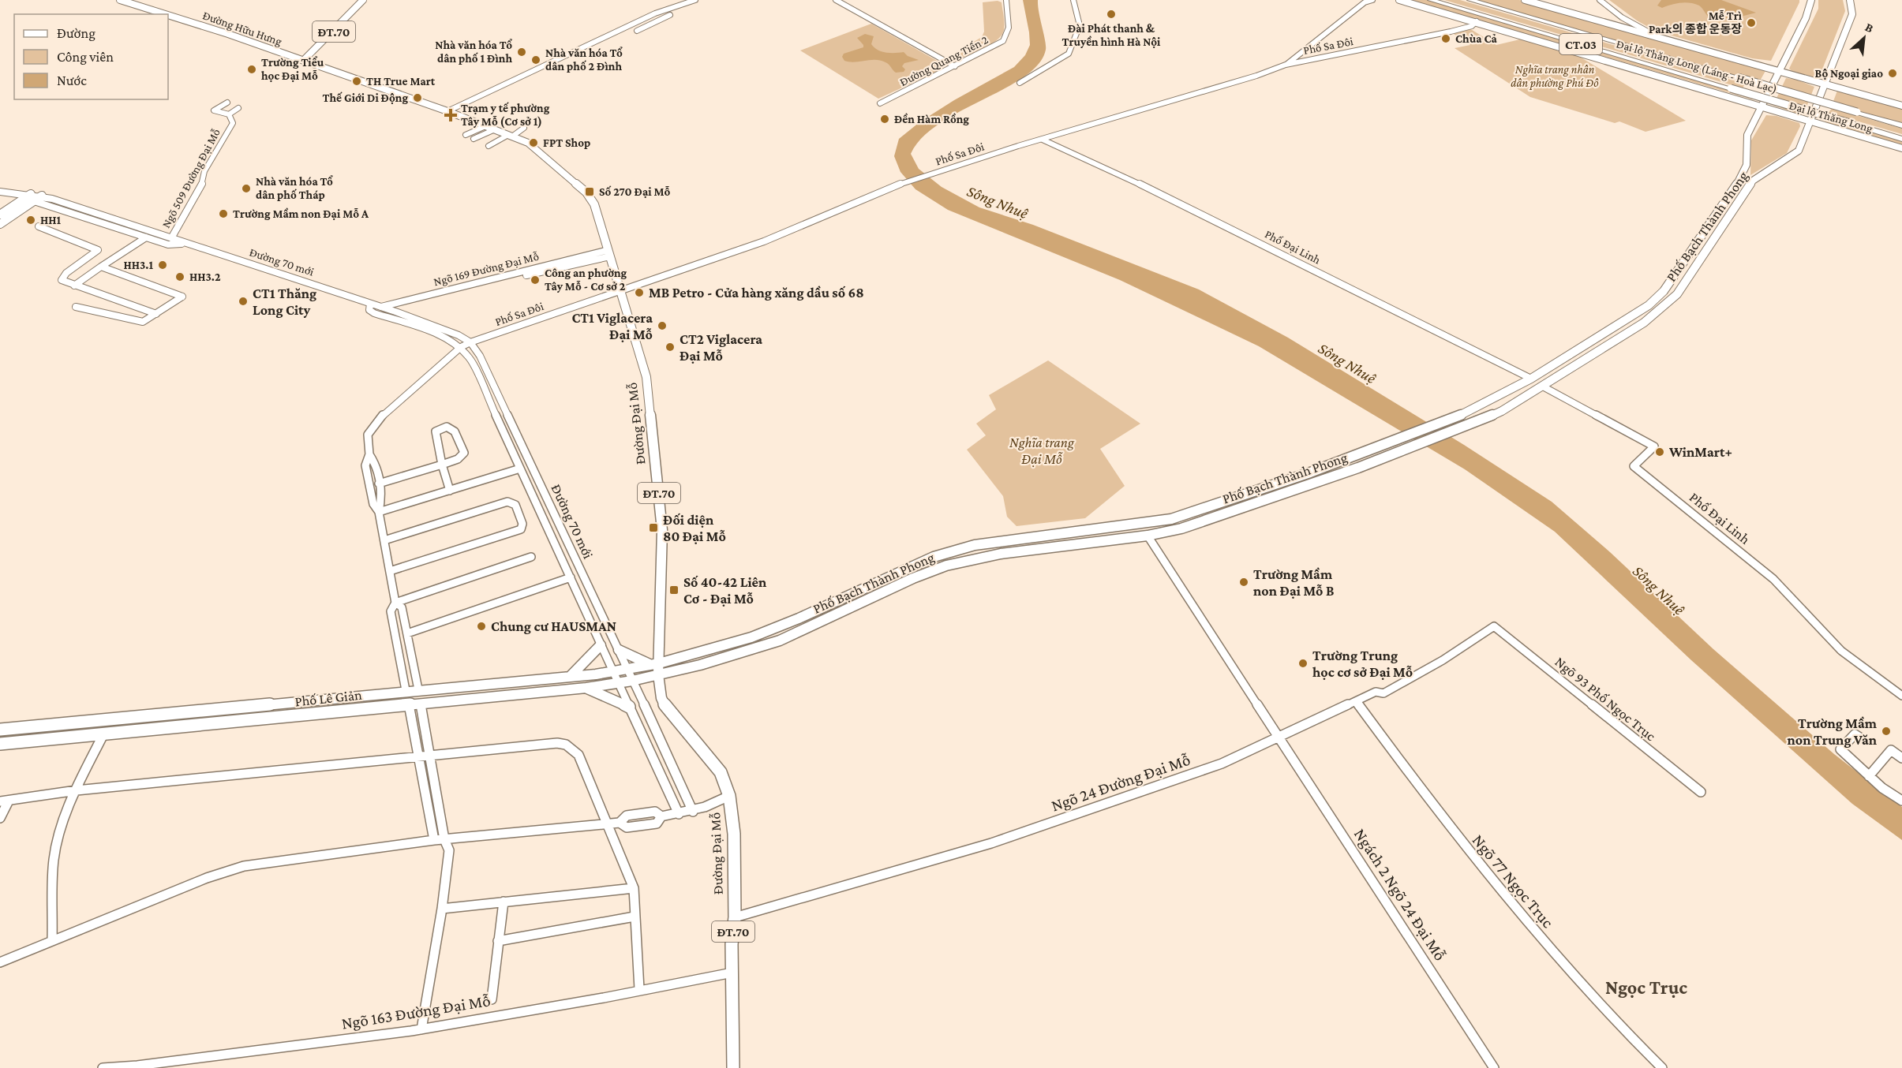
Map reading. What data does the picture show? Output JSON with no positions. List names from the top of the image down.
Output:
{
  "streets": {
    "highway": ["CT.03", "Đại lộ Thăng Long (Láng - Hoà Lạc)"],
    "main road": [
      "Đường Hữu Hưng",
      "ĐT.70",
      "Đại lộ Thăng Long",
      "Phố Bạch Thành Phong",
      "Đường Đại Mỗ",
      "Phố Lê Giản"
    ],
    "street": [
      "Phố Sa Đôi",
      "Đường Quang Tiến 2",
      "Ngõ 509 Đường Đại Mỗ",
      "Phố Đại Linh",
      "Đường 70 mới",
      "Ngõ 169 Đường Đại Mỗ",
      "Ngõ 93 Phố Ngọc Trục",
      "Ngõ 24 Đường Đại Mỗ",
      "Ngõ 77 Ngọc Trục",
      "Ngách 2 Ngõ 24 Đại Mỗ",
      "Ngõ 163 Đường Đại Mỗ"
    ]
  },
  "crossings": [
    ["Đường Hữu Hưng", "ĐT.70"],
    ["Đường Hữu Hưng", "Đường Đại Mỗ"],
    ["ĐT.70", "Đường Đại Mỗ"],
    ["Phố Sa Đôi", "Đại lộ Thăng Long"],
    ["Phố Sa Đôi", "Phố Đại Linh"],
    ["Phố Sa Đôi", "Đường 70 mới"],
    ["Phố Sa Đôi", "Đường Đại Mỗ"],
    ["Đại lộ Thăng Long", "Phố Bạch Thành Phong"],
    ["Ngõ 509 Đường Đại Mỗ", "Đường 70 mới"],
    ["Phố Bạch Thành Phong", "Phố Đại Linh"],
    ["Phố Bạch Thành Phong", "Đường Đại Mỗ"],
    ["Phố Bạch Thành Phong", "Phố Lê Giản"],
    ["Phố Bạch Thành Phong", "Ngách 2 Ngõ 24 Đại Mỗ"],
    ["Đường 70 mới", "Ngõ 169 Đường Đại Mỗ"],
    ["Đường 70 mới", "Phố Lê Giản"],
    ["Ngõ 169 Đường Đại Mỗ", "Đường Đại Mỗ"],
    ["Đường Đại Mỗ", "Phố Lê Giản"],
    ["Đường Đại Mỗ", "Ngõ 24 Đường Đại Mỗ"],
    ["Đường Đại Mỗ", "Ngõ 163 Đường Đại Mỗ"],
    ["Ngõ 93 Phố Ngọc Trục", "Ngõ 24 Đường Đại Mỗ"],
    ["Ngõ 24 Đường Đại Mỗ", "Ngõ 77 Ngọc Trục"],
    ["Ngõ 24 Đường Đại Mỗ", "Ngách 2 Ngõ 24 Đại Mỗ"]
  ],
  "districts": ["Ngọc Trục"],
  "water": ["Sông Nhuệ"],
  "parks": ["Nghĩa trang nhân dân phường Phú Đô", "Nghĩa trang Đại Mỗ"],
  "places": {
    "other": [
      "Đài Phát thanh & Truyền hình Hà Nội",
      "Mễ Trì Park의 종합 운동장",
      "Chùa Cả",
      "Nhà văn hóa Tổ dân phố 1 Đình",
      "Nhà văn hóa Tổ dân phố 2 Đình",
      "Trường Tiểu học Đại Mỗ",
      "Bộ Ngoại giao",
      "TH True Mart",
      "Thế Giới Di Động",
      "Đền Hàm Rồng",
      "FPT Shop",
      "Nhà văn hóa Tổ dân phố Tháp",
      "Trường Mầm non Đại Mỗ A",
      "HH1",
      "HH3.1",
      "HH3.2",
      "Công an phường Tây Mỗ - Cơ sở 2",
      "MB Petro - Cửa hàng xăng dầu số 68",
      "CT1 Thăng Long City",
      "CT1 Viglacera Đại Mỗ",
      "CT2 Viglacera Đại Mỗ",
      "WinMart+",
      "Trường Mầm non Đại Mỗ B",
      "Chung cư HAUSMAN",
      "Trường Trung học cơ sở Đại Mỗ",
      "Trường Mầm non Trung Văn"
    ],
    "health": ["Trạm y tế phường Tây Mỗ (Cơ sở 1)"],
    "transit": ["Số 270 Đại Mỗ", "Đối diện 80 Đại Mỗ", "Số 40-42 Liên Cơ - Đại Mỗ"]
  },
  "legend": ["Đường", "Công viên", "Nước"],
  "north": "top right"
}
